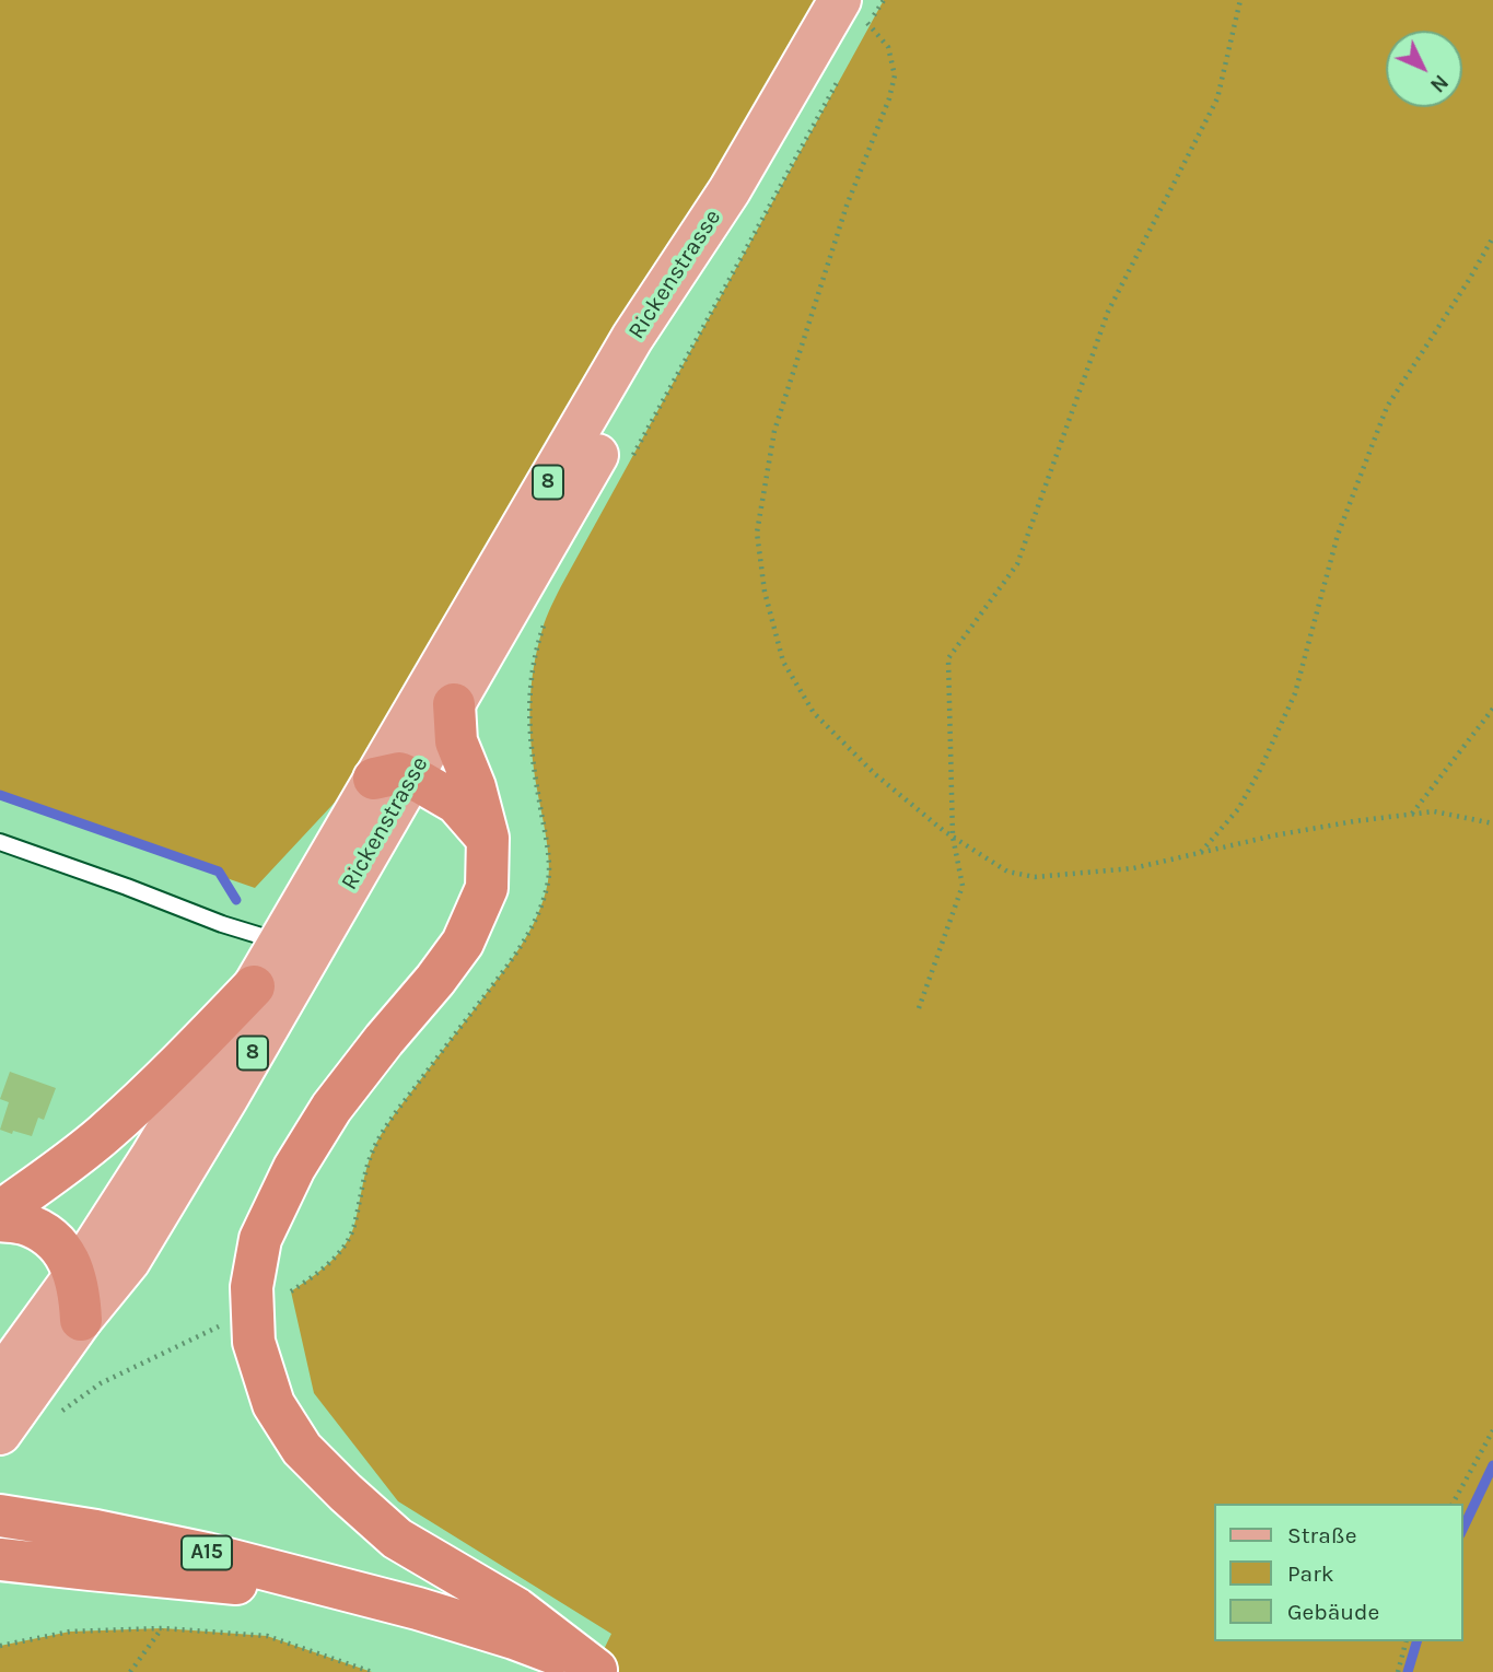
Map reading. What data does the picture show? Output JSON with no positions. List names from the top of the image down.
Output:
{
  "streets": {
    "highway": ["A15"],
    "main road": ["Rickenstrasse", "8"]
  },
  "legend": ["Straße", "Park", "Gebäude"],
  "north": "bottom right"
}
